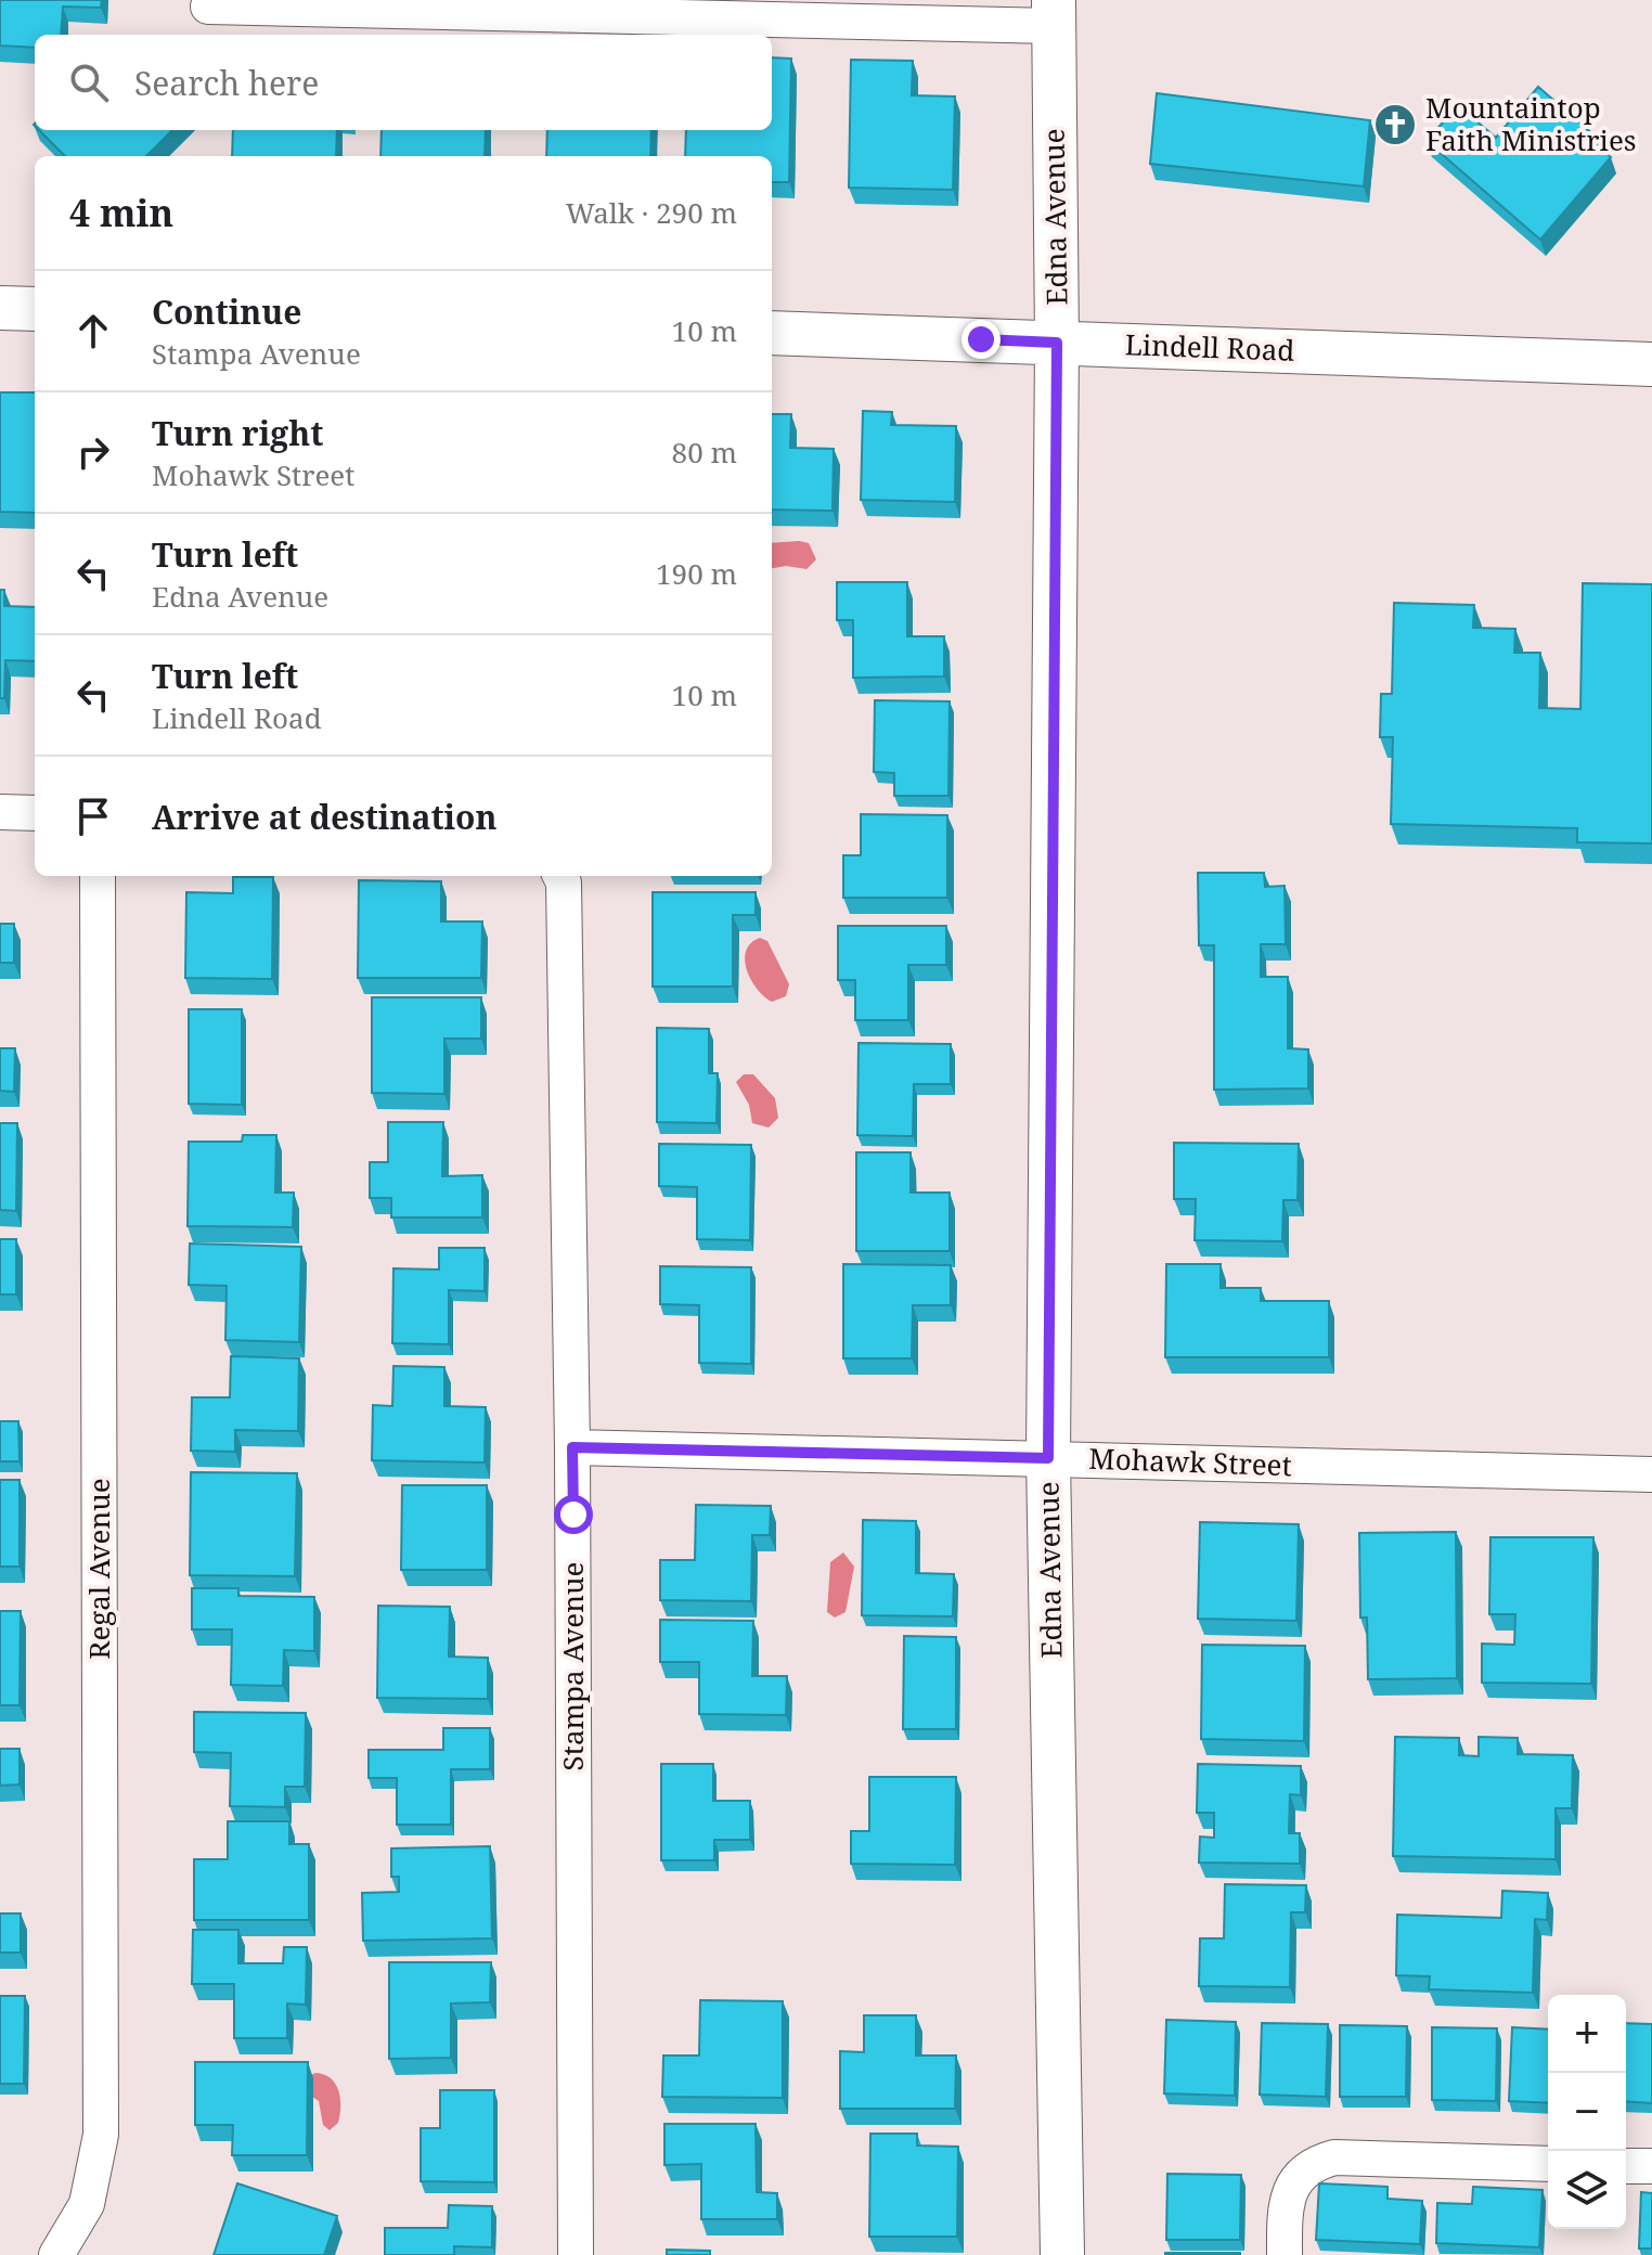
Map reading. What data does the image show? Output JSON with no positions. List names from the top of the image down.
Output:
{
  "streets": {
    "street": [
      "Edna Avenue",
      "Lindell Road",
      "Mohawk Street",
      "Regal Avenue",
      "Stampa Avenue"
    ]
  },
  "crossings": [
    ["Edna Avenue", "Lindell Road"],
    ["Edna Avenue", "Mohawk Street"],
    ["Mohawk Street", "Stampa Avenue"]
  ],
  "places": {
    "church": ["Mountaintop Faith Ministries"]
  },
  "page": {
    "search": "Search here",
    "heading": ["4 min", "Walk · 290 m"],
    "list": [
      ["Continue", "Stampa Avenue", "10 m"],
      ["Turn right", "Mohawk Street", "80 m"],
      ["Turn left", "Edna Avenue", "190 m"],
      ["Turn left", "Lindell Road", "10 m"],
      "Arrive at destination"
    ],
    "map_buttons": ["+", "−"]
  }
}
